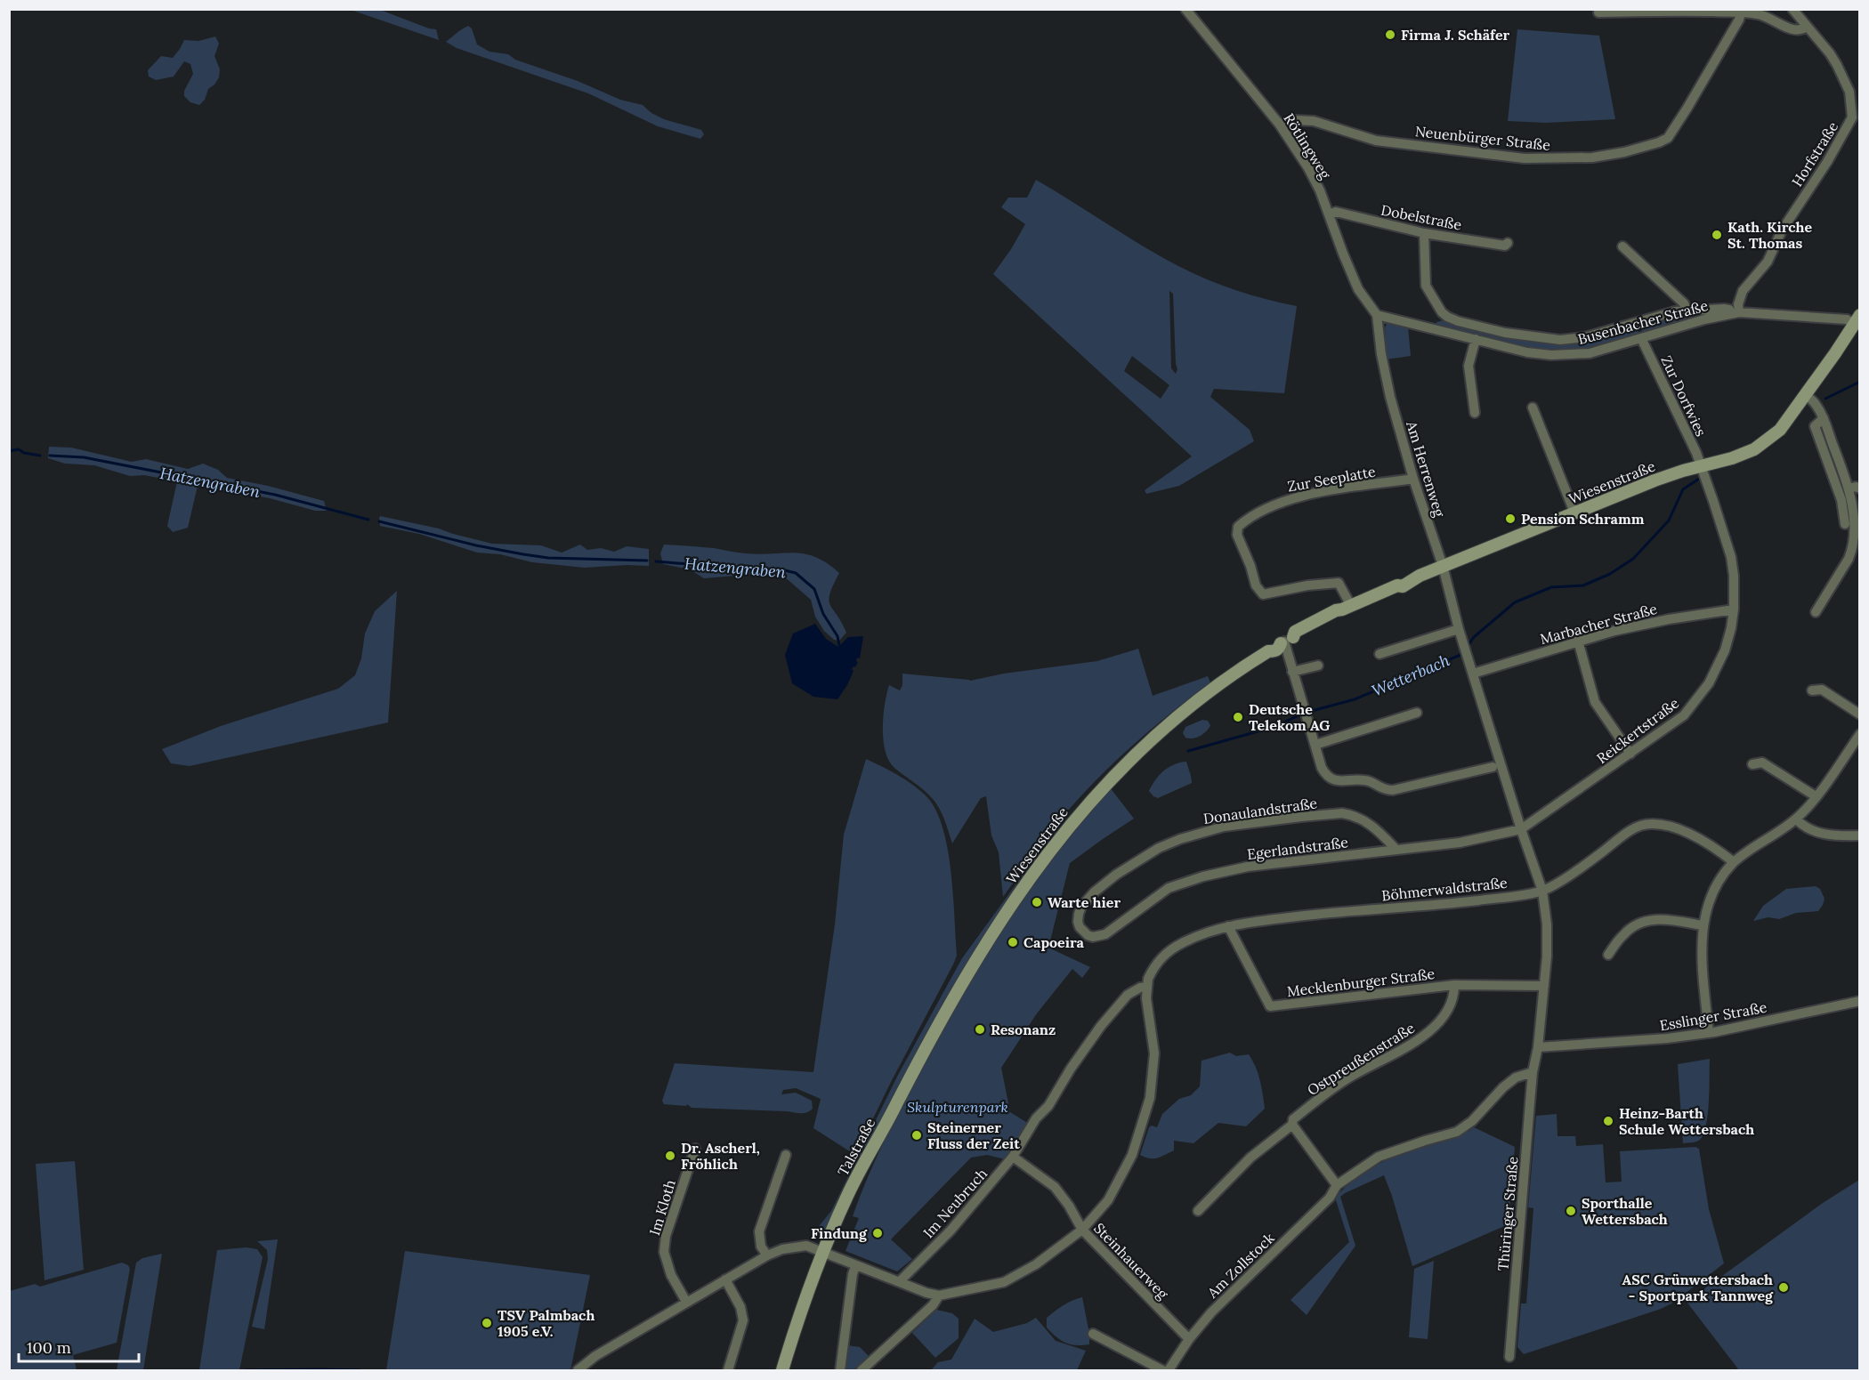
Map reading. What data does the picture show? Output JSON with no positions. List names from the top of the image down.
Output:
{
  "streets": {
    "main road": ["Wiesenstraße", "Talstraße"],
    "street": [
      "Neuenbürger Straße",
      "Rötlingweg",
      "Horfstraße",
      "Dobelstraße",
      "Busenbacher Straße",
      "Zur Dorfwies",
      "Am Herrenweg",
      "Zur Seeplatte",
      "Marbacher Straße",
      "Reickertstraße",
      "Donaulandstraße",
      "Egerlandstraße",
      "Böhmerwaldstraße",
      "Mecklenburger Straße",
      "Esslinger Straße",
      "Ostpreußenstraße",
      "Im Neubruch",
      "Im Kloth",
      "Thüringer Straße",
      "Steinhauerweg",
      "Am Zollstock"
    ]
  },
  "crossings": [
    ["Neuenbürger Straße", "Rötlingweg"],
    ["Rötlingweg", "Dobelstraße"],
    ["Rötlingweg", "Busenbacher Straße"],
    ["Rötlingweg", "Am Herrenweg"],
    ["Horfstraße", "Busenbacher Straße"],
    ["Busenbacher Straße", "Zur Dorfwies"],
    ["Busenbacher Straße", "Am Herrenweg"],
    ["Busenbacher Straße", "Wiesenstraße"],
    ["Zur Dorfwies", "Wiesenstraße"],
    ["Zur Dorfwies", "Reickertstraße"],
    ["Am Herrenweg", "Zur Seeplatte"],
    ["Am Herrenweg", "Wiesenstraße"],
    ["Am Herrenweg", "Marbacher Straße"],
    ["Am Herrenweg", "Reickertstraße"],
    ["Am Herrenweg", "Egerlandstraße"],
    ["Am Herrenweg", "Böhmerwaldstraße"],
    ["Am Herrenweg", "Thüringer Straße"],
    ["Zur Seeplatte", "Wiesenstraße"],
    ["Wiesenstraße", "Reickertstraße"],
    ["Wiesenstraße", "Talstraße"],
    ["Marbacher Straße", "Reickertstraße"],
    ["Reickertstraße", "Egerlandstraße"],
    ["Donaulandstraße", "Egerlandstraße"],
    ["Böhmerwaldstraße", "Mecklenburger Straße"],
    ["Böhmerwaldstraße", "Im Neubruch"],
    ["Böhmerwaldstraße", "Thüringer Straße"],
    ["Mecklenburger Straße", "Ostpreußenstraße"],
    ["Mecklenburger Straße", "Thüringer Straße"],
    ["Esslinger Straße", "Thüringer Straße"],
    ["Im Neubruch", "Steinhauerweg"],
    ["Steinhauerweg", "Am Zollstock"]
  ],
  "water": ["Hatzengraben", "Wetterbach"],
  "parks": ["Skulpturenpark"],
  "places": [
    "Firma J. Schäfer",
    "Kath. Kirche St. Thomas",
    "Pension Schramm",
    "Deutsche Telekom AG",
    "Warte hier",
    "Capoeira",
    "Resonanz",
    "Heinz-Barth Schule Wettersbach",
    "Steinerner Fluss der Zeit",
    "Dr. Ascherl, Fröhlich",
    "Sporthalle Wettersbach",
    "Findung",
    "ASC Grünwettersbach - Sportpark Tannweg",
    "TSV Palmbach 1905 e.V."
  ],
  "scale_bar": "100 m"
}
